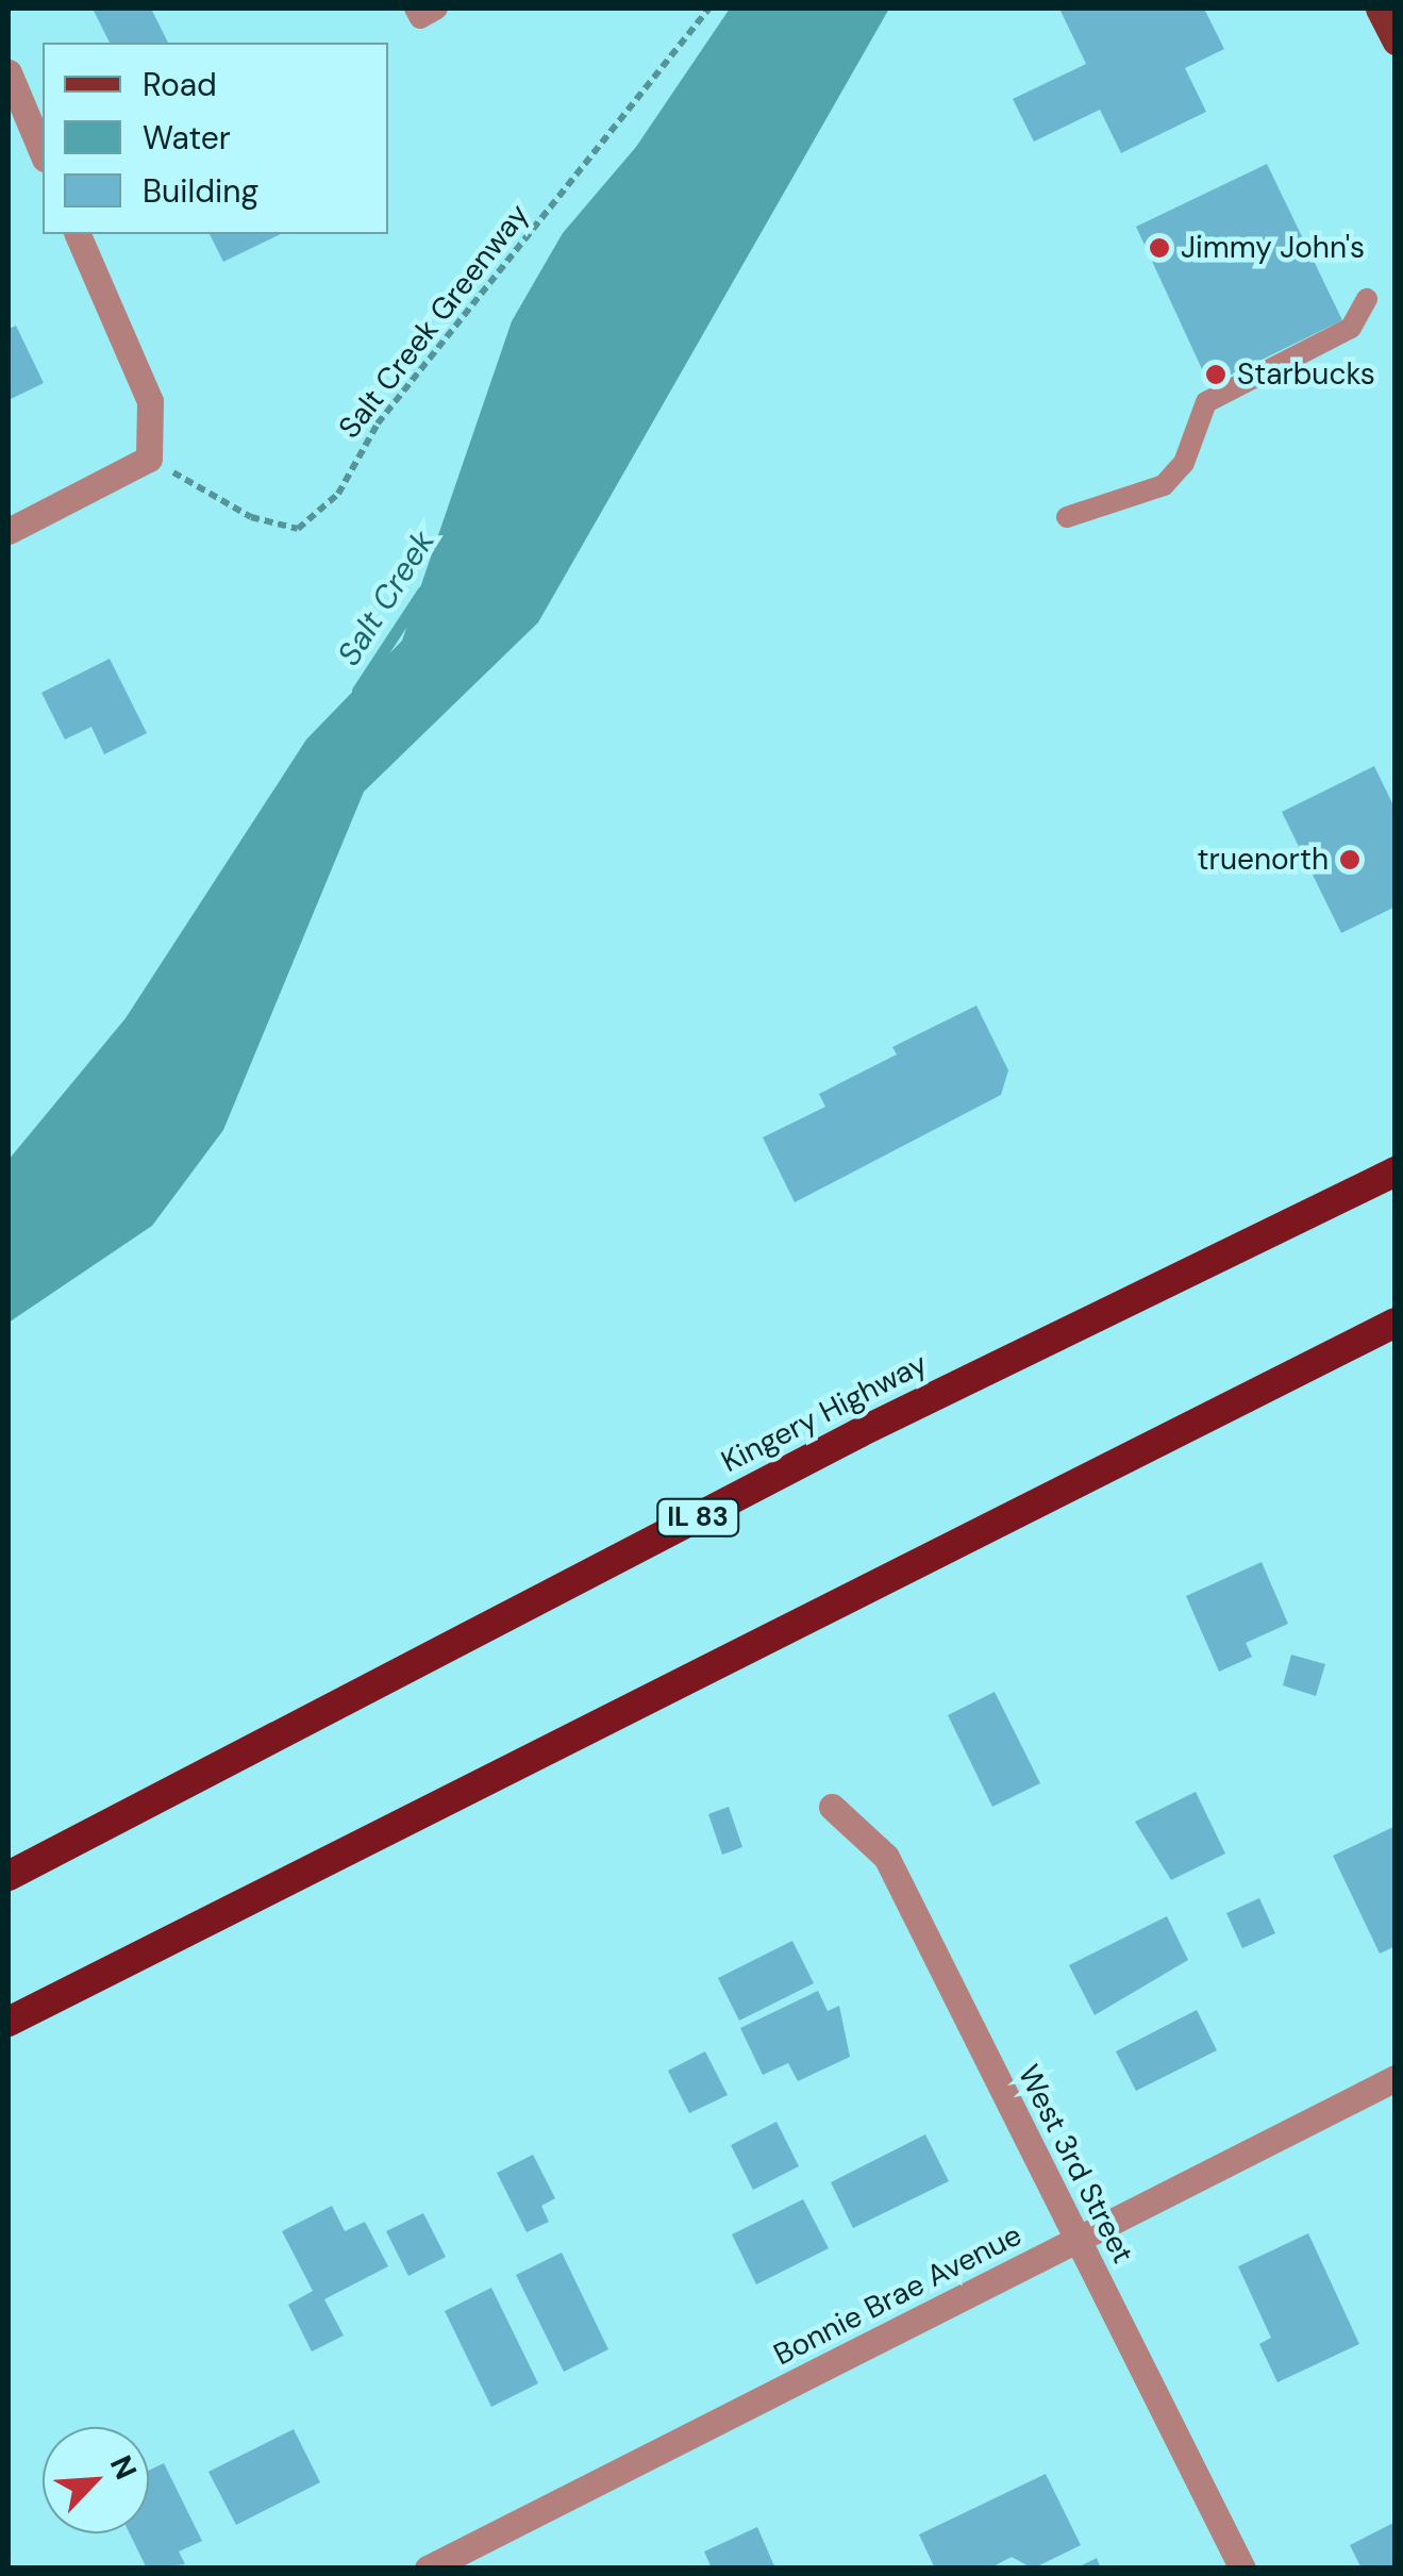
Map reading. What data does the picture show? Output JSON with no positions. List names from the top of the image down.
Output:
{
  "streets": {
    "highway": ["Kingery Highway", "IL 83"],
    "street": ["West 3rd Street", "Bonnie Brae Avenue"],
    "path": ["Salt Creek Greenway"]
  },
  "crossings": [
    ["West 3rd Street", "Bonnie Brae Avenue"]
  ],
  "water": ["Salt Creek"],
  "places": ["Jimmy John's", "Starbucks", "truenorth"],
  "legend": ["Road", "Water", "Building"],
  "north": "top right"
}
